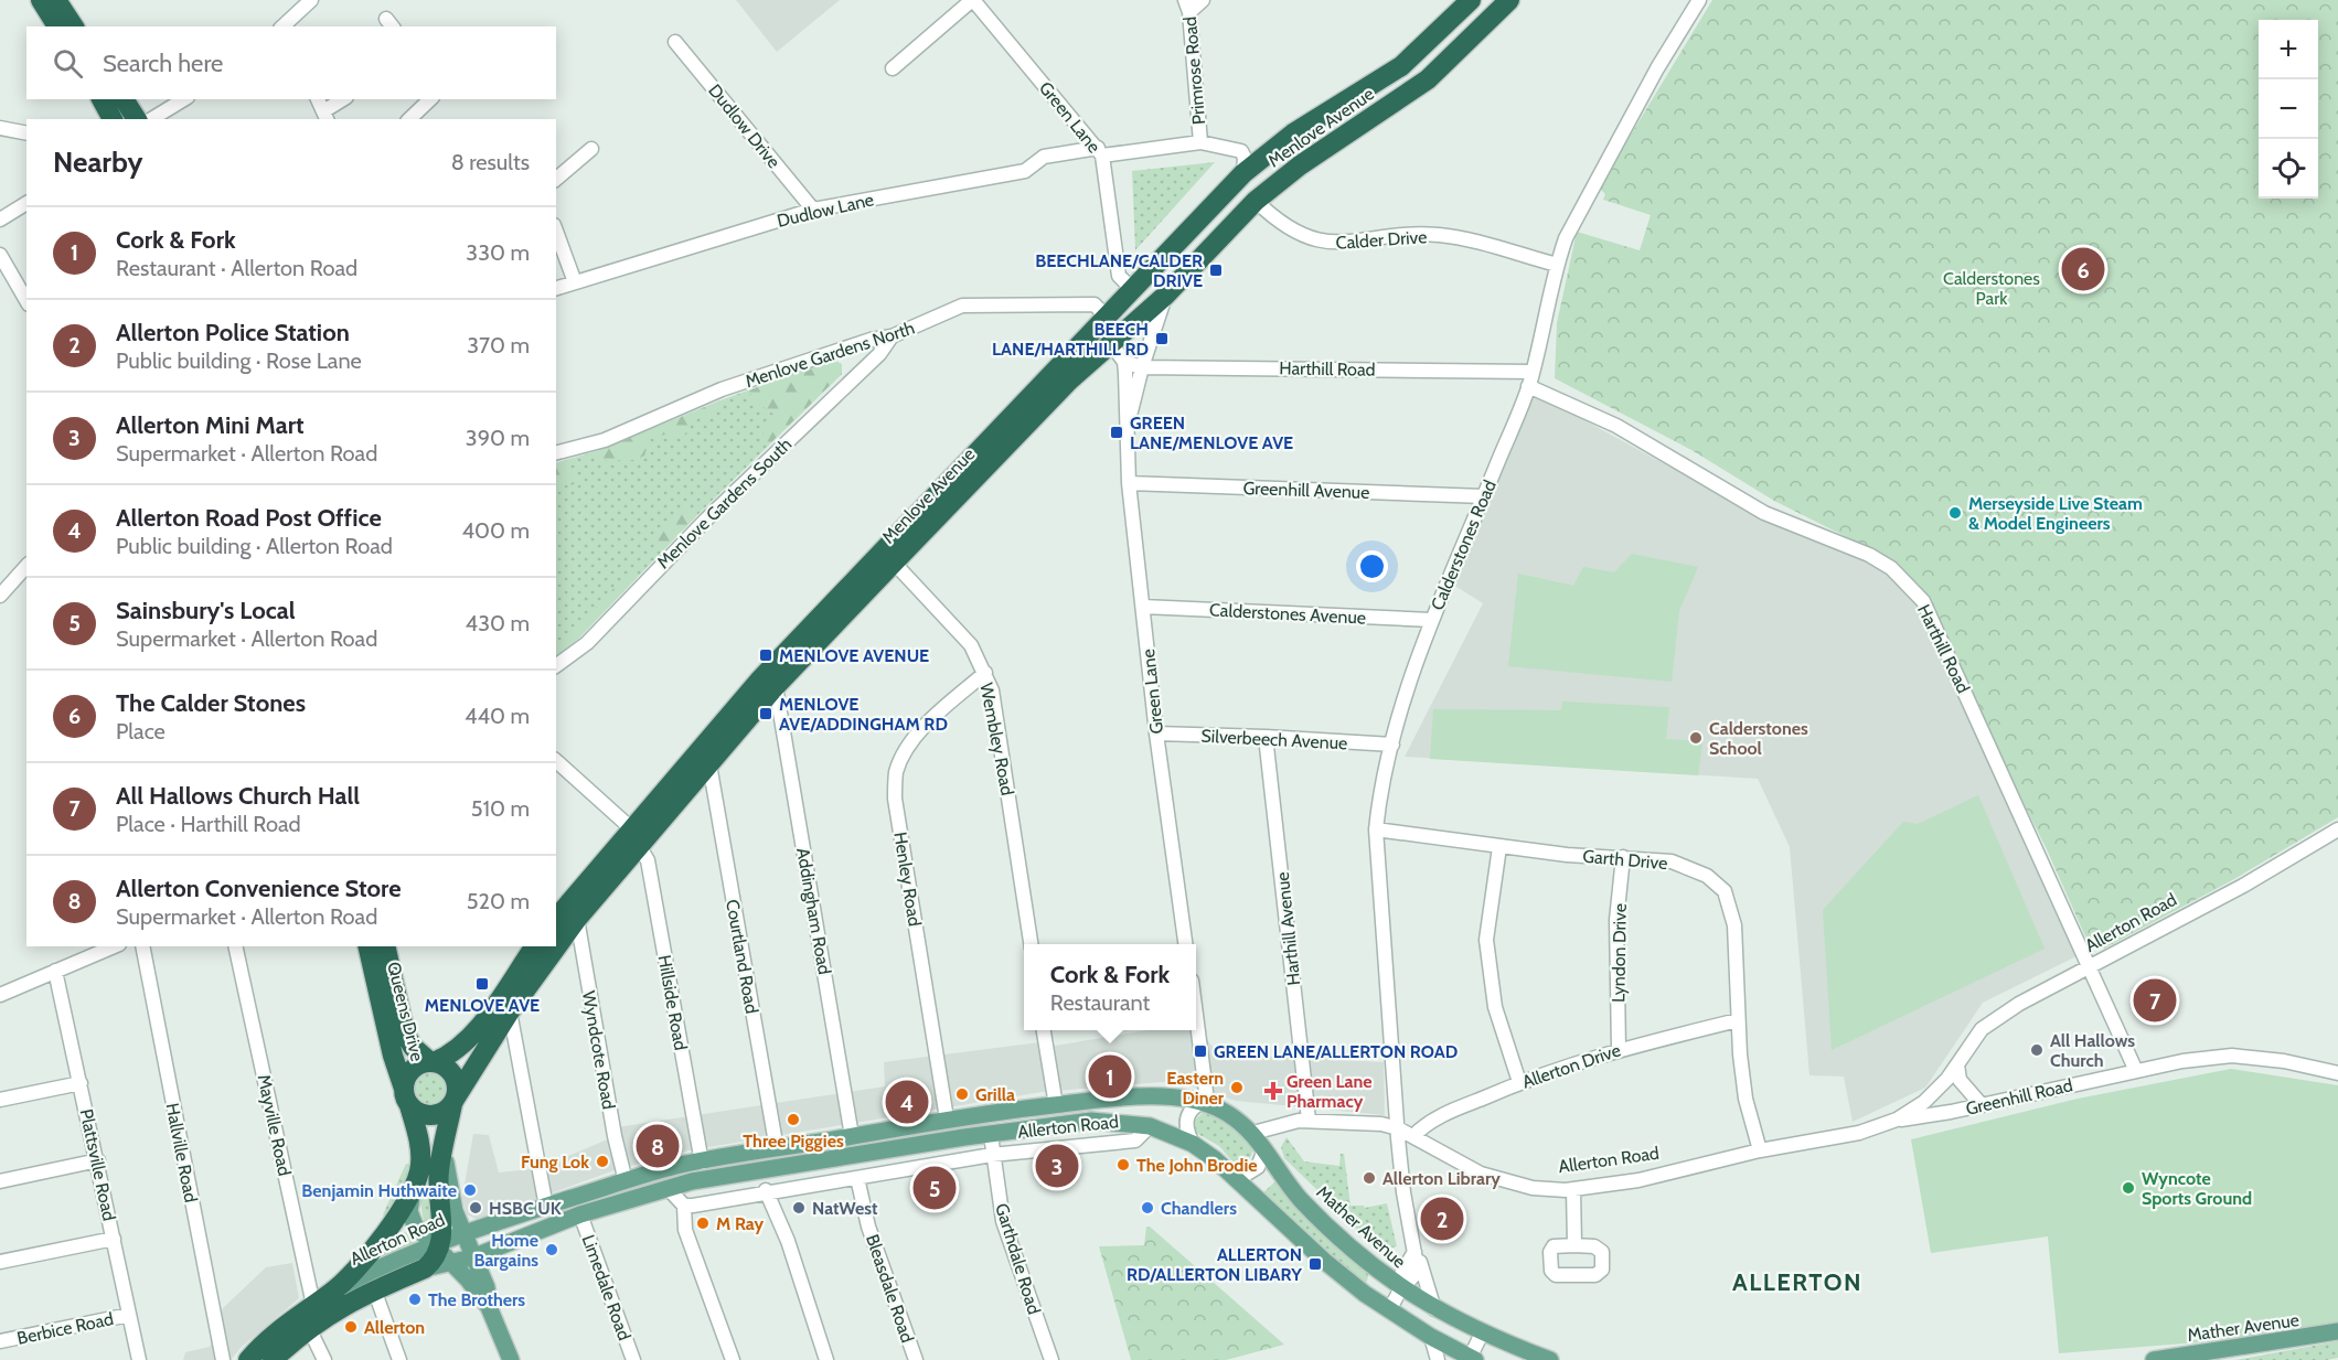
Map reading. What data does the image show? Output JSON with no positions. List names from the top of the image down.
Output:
{
  "streets": {
    "highway": ["Menlove Avenue", "Allerton Road", "Queens Drive"],
    "main road": ["Mather Avenue"],
    "street": [
      "Primrose Road",
      "Green Lane",
      "Dudlow Drive",
      "Dudlow Lane",
      "Calder Drive",
      "Menlove Gardens North",
      "Harthill Road",
      "Greenhill Avenue",
      "Menlove Gardens South",
      "Calderstones Road",
      "Calderstones Avenue",
      "Wembley Road",
      "Silverbeech Avenue",
      "Garth Drive",
      "Henley Road",
      "Addingham Road",
      "Harthill Avenue",
      "Lyndon Drive",
      "Courtland Road",
      "Hillside Road",
      "Wyndcote Road",
      "Allerton Drive",
      "Greenhill Road",
      "Mayville Road",
      "Hallville Road",
      "Plattsville Road",
      "Garthdale Road",
      "Limedale Road",
      "Bleasdale Road",
      "Berbice Road"
    ]
  },
  "crossings": [
    ["Primrose Road", "Dudlow Lane"],
    ["Green Lane", "Menlove Avenue"],
    ["Green Lane", "Dudlow Lane"],
    ["Green Lane", "Harthill Road"],
    ["Green Lane", "Greenhill Avenue"],
    ["Green Lane", "Calderstones Avenue"],
    ["Green Lane", "Silverbeech Avenue"],
    ["Dudlow Drive", "Dudlow Lane"],
    ["Menlove Avenue", "Dudlow Lane"],
    ["Menlove Avenue", "Calder Drive"],
    ["Menlove Avenue", "Menlove Gardens North"],
    ["Menlove Avenue", "Wembley Road"],
    ["Menlove Avenue", "Addingham Road"],
    ["Menlove Avenue", "Courtland Road"],
    ["Menlove Avenue", "Hillside Road"],
    ["Menlove Avenue", "Queens Drive"],
    ["Menlove Avenue", "Wyndcote Road"],
    ["Calder Drive", "Calderstones Road"],
    ["Menlove Gardens North", "Menlove Gardens South"],
    ["Harthill Road", "Calderstones Road"],
    ["Harthill Road", "Allerton Road"],
    ["Harthill Road", "Greenhill Road"],
    ["Greenhill Avenue", "Calderstones Road"],
    ["Calderstones Road", "Calderstones Avenue"],
    ["Calderstones Road", "Silverbeech Avenue"],
    ["Calderstones Road", "Garth Drive"],
    ["Calderstones Road", "Allerton Road"],
    ["Calderstones Road", "Mather Avenue"],
    ["Wembley Road", "Henley Road"],
    ["Silverbeech Avenue", "Harthill Avenue"],
    ["Garth Drive", "Allerton Road"],
    ["Garth Drive", "Lyndon Drive"],
    ["Garth Drive", "Allerton Drive"],
    ["Henley Road", "Allerton Road"],
    ["Addingham Road", "Allerton Road"],
    ["Allerton Road", "Harthill Avenue"],
    ["Allerton Road", "Courtland Road"],
    ["Allerton Road", "Hillside Road"],
    ["Allerton Road", "Wyndcote Road"],
    ["Allerton Road", "Allerton Drive"],
    ["Allerton Road", "Greenhill Road"],
    ["Allerton Road", "Mayville Road"],
    ["Allerton Road", "Mather Avenue"],
    ["Allerton Road", "Garthdale Road"],
    ["Allerton Road", "Limedale Road"],
    ["Allerton Road", "Bleasdale Road"],
    ["Lyndon Drive", "Allerton Drive"],
    ["Plattsville Road", "Berbice Road"]
  ],
  "districts": ["ALLERTON"],
  "parks": ["Calderstones Park"],
  "places": {
    "transit": [
      "BEECHLANE/CALDER DRIVE",
      "BEECH LANE/HARTHILL RD",
      "GREEN LANE/MENLOVE AVE",
      "MENLOVE AVENUE",
      "MENLOVE AVE/ADDINGHAM RD",
      "MENLOVE AVE",
      "GREEN LANE/ALLERTON ROAD",
      "ALLERTON RD/ALLERTON LIBARY"
    ],
    "other": [
      "Merseyside Live Steam & Model Engineers",
      "Calderstones School",
      "All Hallows Church",
      "Eastern Diner",
      "Grilla",
      "Three Piggies",
      "Fung Lok",
      "The John Brodie",
      "Allerton Library",
      "Wyncote Sports Ground",
      "Benjamin Huthwaite",
      "HSBC UK",
      "NatWest",
      "Chandlers",
      "M Ray",
      "Home Bargains",
      "The Brothers",
      "Allerton"
    ],
    "health": ["Green Lane Pharmacy"]
  },
  "page": {
    "map_buttons": ["+", "−"],
    "search": "Search here",
    "heading": ["Nearby", "8 results"],
    "list": [
      {
        "mark": "1",
        "name": "Cork & Fork",
        "note": "Restaurant · Allerton Road",
        "value": "330 m"
      },
      {
        "mark": "2",
        "name": "Allerton Police Station",
        "note": "Public building · Rose Lane",
        "value": "370 m"
      },
      {
        "mark": "3",
        "name": "Allerton Mini Mart",
        "note": "Supermarket · Allerton Road",
        "value": "390 m"
      },
      {
        "mark": "4",
        "name": "Allerton Road Post Office",
        "note": "Public building · Allerton Road",
        "value": "400 m"
      },
      {
        "mark": "5",
        "name": "Sainsbury's Local",
        "note": "Supermarket · Allerton Road",
        "value": "430 m"
      },
      {
        "mark": "6",
        "name": "The Calder Stones",
        "note": "Place",
        "value": "440 m"
      },
      {
        "mark": "7",
        "name": "All Hallows Church Hall",
        "note": "Place · Harthill Road",
        "value": "510 m"
      },
      {
        "mark": "8",
        "name": "Allerton Convenience Store",
        "note": "Supermarket · Allerton Road",
        "value": "520 m"
      }
    ],
    "pins": [
      "6",
      "7",
      "1",
      "4",
      "8",
      "3",
      "5",
      "2"
    ],
    "popup": ["Cork & Fork", "Restaurant"]
  }
}
